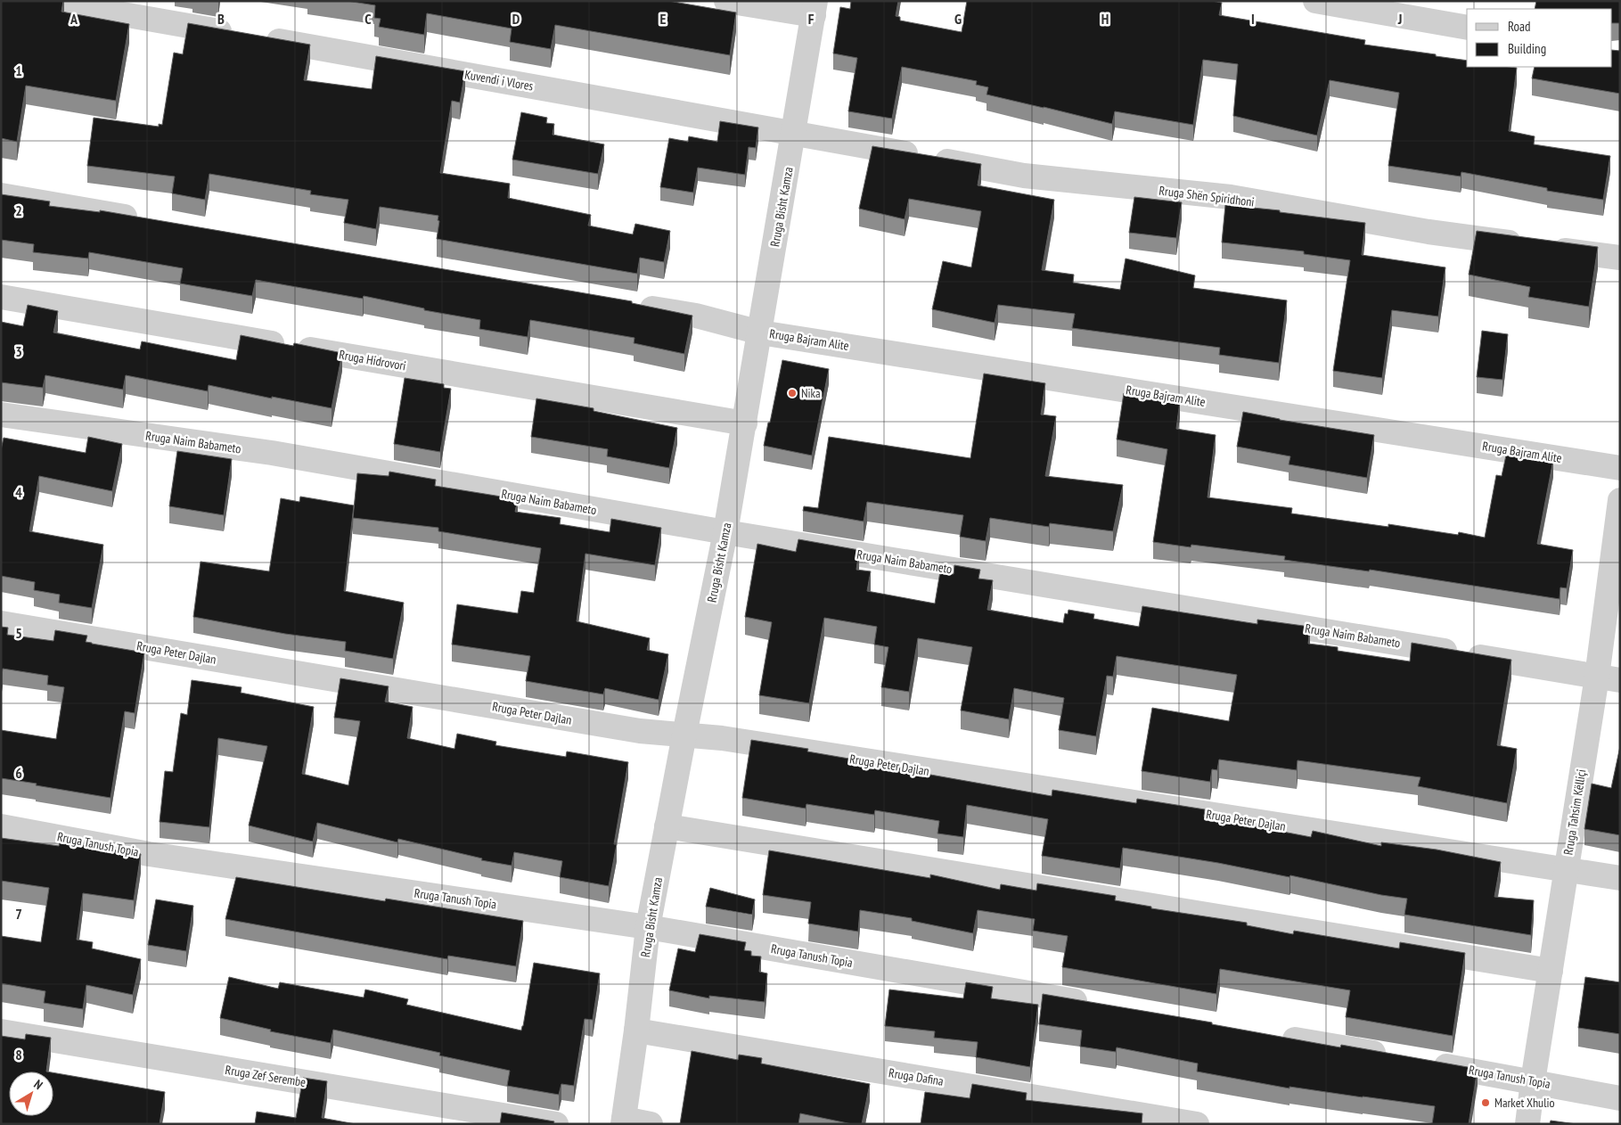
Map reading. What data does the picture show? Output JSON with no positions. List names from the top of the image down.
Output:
{
  "streets": {
    "street": [
      "Kuvendi i Vlores",
      "Rruga Shën Spiridhoni",
      "Rruga Bisht Kamza",
      "Rruga Bajram Alite",
      "Rruga Hidrovori",
      "Rruga Naim Babameto",
      "Rruga Peter Dajlan",
      "Rruga Tahsim Këlliçi",
      "Rruga Tanush Topia",
      "Rruga Zef Serembe",
      "Rruga Dafina"
    ]
  },
  "crossings": [
    ["Kuvendi i Vlores", "Rruga Shën Spiridhoni"],
    ["Kuvendi i Vlores", "Rruga Bisht Kamza"],
    ["Rruga Shën Spiridhoni", "Rruga Bisht Kamza"],
    ["Rruga Bisht Kamza", "Rruga Bajram Alite"],
    ["Rruga Bisht Kamza", "Rruga Hidrovori"],
    ["Rruga Bisht Kamza", "Rruga Naim Babameto"],
    ["Rruga Bisht Kamza", "Rruga Peter Dajlan"],
    ["Rruga Bisht Kamza", "Rruga Tanush Topia"],
    ["Rruga Bisht Kamza", "Rruga Dafina"],
    ["Rruga Naim Babameto", "Rruga Tahsim Këlliçi"],
    ["Rruga Peter Dajlan", "Rruga Tahsim Këlliçi"],
    ["Rruga Tahsim Këlliçi", "Rruga Tanush Topia"]
  ],
  "places": ["Nika", "Market Xhulio"],
  "legend": ["Road", "Building"],
  "north": "top right",
  "grid": {
    "columns": [
      "A",
      "B",
      "C",
      "D",
      "E",
      "F",
      "G",
      "H",
      "I",
      "J"
    ],
    "rows": [
      "1",
      "2",
      "3",
      "4",
      "5",
      "6",
      "7",
      "8"
    ]
  }
}
